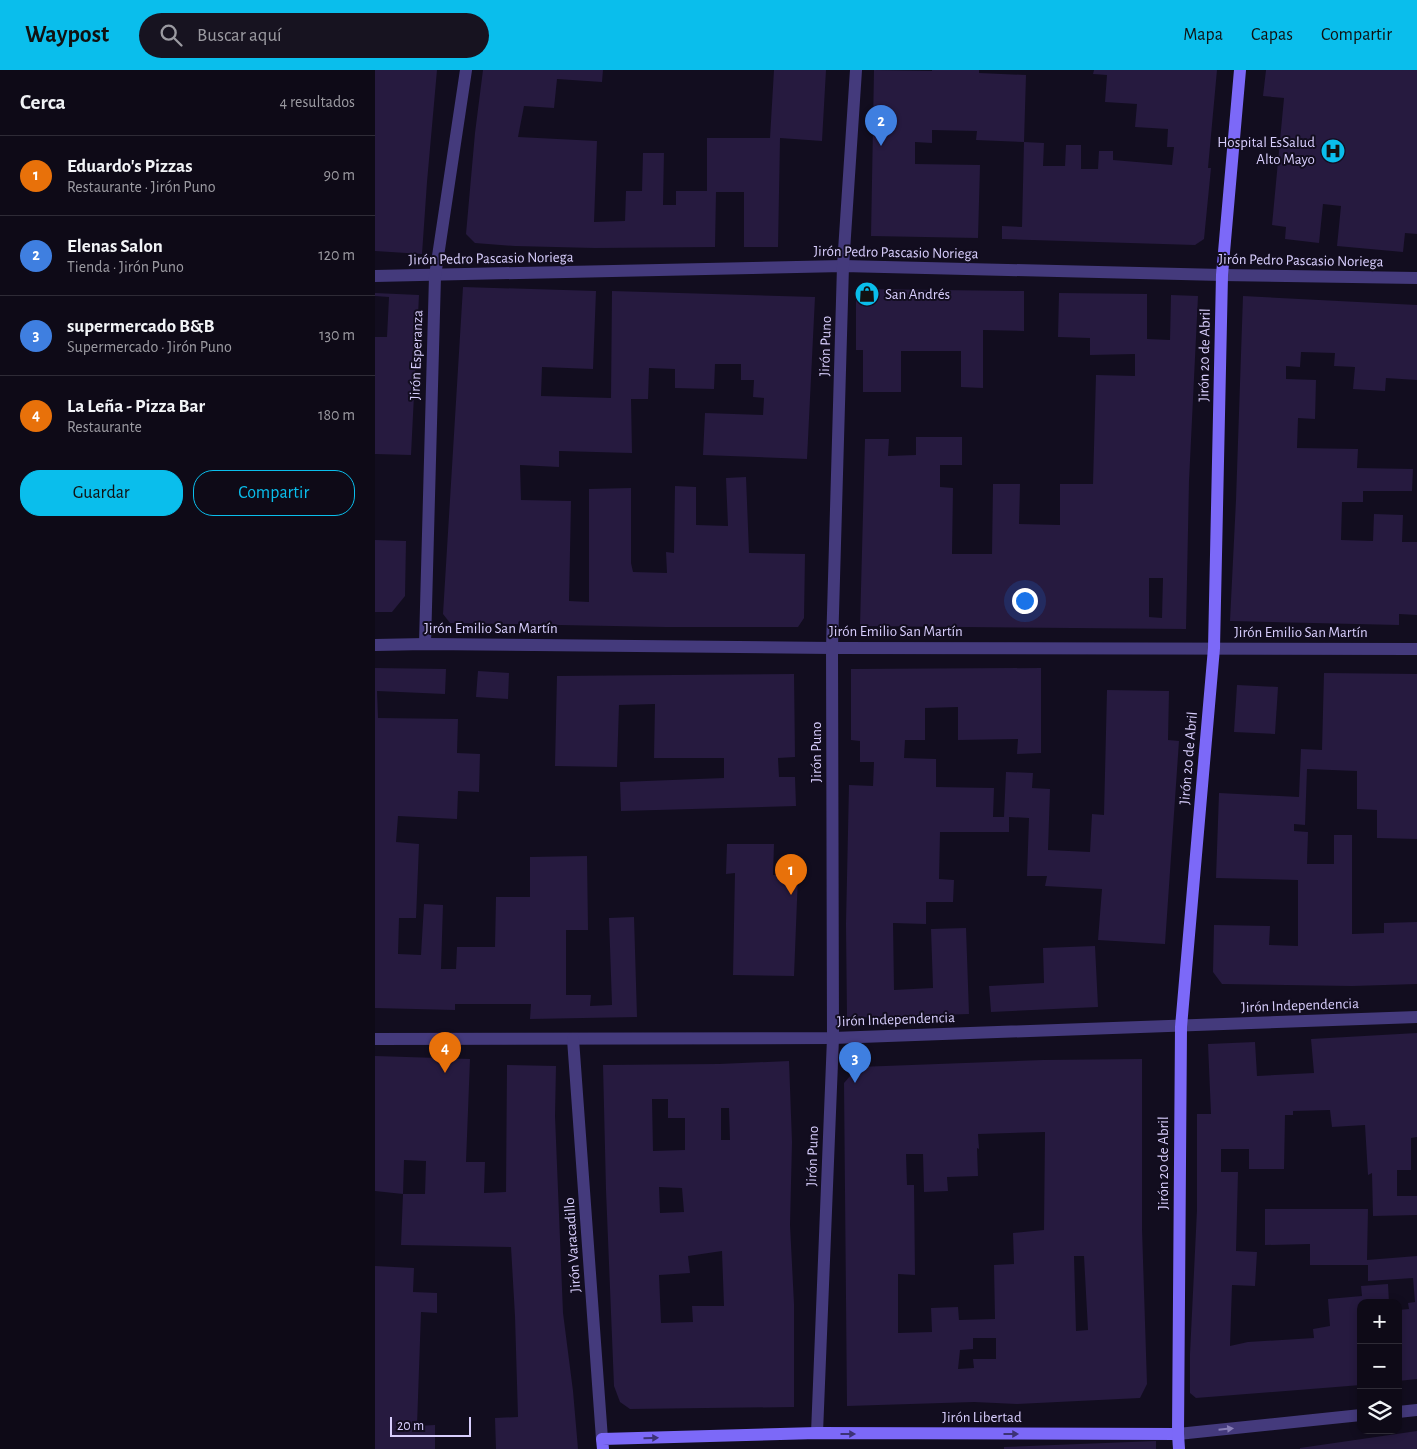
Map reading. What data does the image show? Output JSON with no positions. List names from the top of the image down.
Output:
{
  "streets": {
    "street": [
      "Jirón Pedro Pascasio Noriega",
      "Jirón Puno",
      "Jirón Esperanza",
      "Jirón 20 de Abril",
      "Jirón Emilio San Martín",
      "Jirón Independencia",
      "Jirón Varacadillo",
      "Jirón Libertad"
    ]
  },
  "crossings": [
    ["Jirón Pedro Pascasio Noriega", "Jirón Puno"],
    ["Jirón Pedro Pascasio Noriega", "Jirón Esperanza"],
    ["Jirón Pedro Pascasio Noriega", "Jirón 20 de Abril"],
    ["Jirón Puno", "Jirón Emilio San Martín"],
    ["Jirón Puno", "Jirón Independencia"],
    ["Jirón Puno", "Jirón Libertad"],
    ["Jirón Esperanza", "Jirón Emilio San Martín"],
    ["Jirón 20 de Abril", "Jirón Emilio San Martín"],
    ["Jirón 20 de Abril", "Jirón Independencia"],
    ["Jirón 20 de Abril", "Jirón Libertad"],
    ["Jirón Independencia", "Jirón Varacadillo"],
    ["Jirón Varacadillo", "Jirón Libertad"]
  ],
  "one_way": ["Jirón Libertad"],
  "places": {
    "hospital": ["Hospital EsSalud Alto Mayo"],
    "shop": ["San Andrés"]
  },
  "scale_bar": "20 m",
  "page": {
    "header": "Waypost",
    "search": "Buscar aquí",
    "nav": ["Mapa", "Capas", "Compartir"],
    "heading": ["Cerca", "4 resultados"],
    "pins": [
      "2",
      "1",
      "4",
      "3"
    ],
    "list": [
      {
        "mark": "1",
        "name": "Eduardo's Pizzas",
        "note": "Restaurante · Jirón Puno",
        "value": "90 m"
      },
      {
        "mark": "2",
        "name": "Elenas Salon",
        "note": "Tienda · Jirón Puno",
        "value": "120 m"
      },
      {
        "mark": "3",
        "name": "supermercado B&B",
        "note": "Supermercado · Jirón Puno",
        "value": "130 m"
      },
      {
        "mark": "4",
        "name": "La Leña - Pizza Bar",
        "note": "Restaurante",
        "value": "180 m"
      }
    ],
    "buttons": ["Guardar", "Compartir"],
    "map_buttons": ["+", "−"],
    "scale": "20 m"
  }
}
